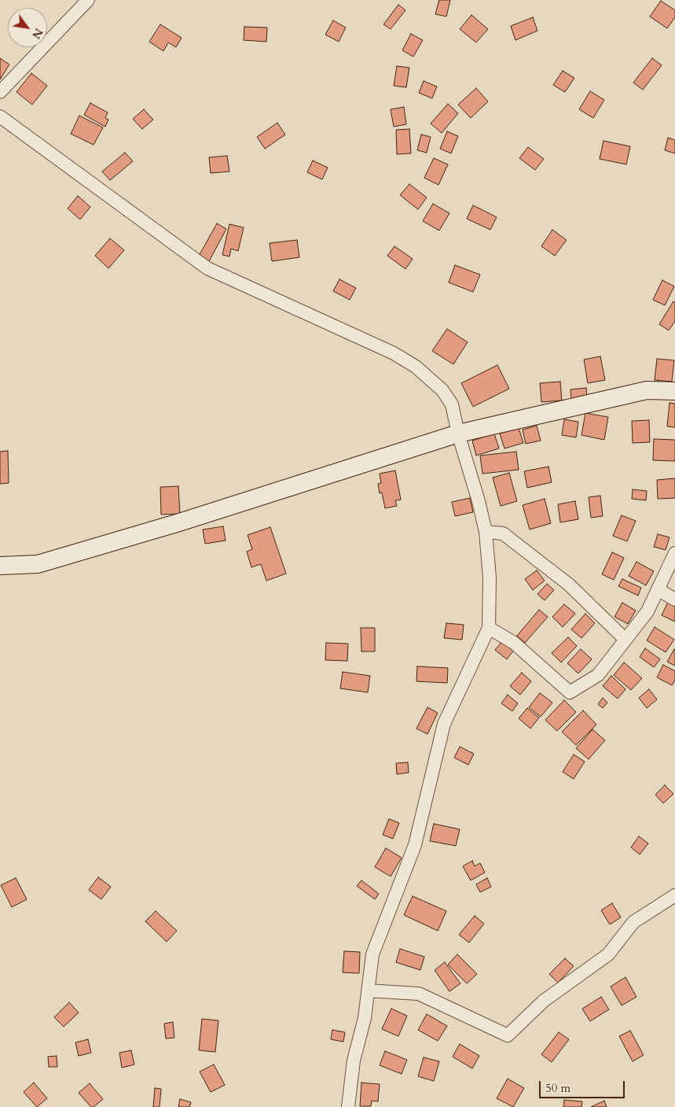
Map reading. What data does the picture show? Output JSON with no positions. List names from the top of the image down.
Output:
{
  "scale_bar": "50 m",
  "north": "bottom right"
}
